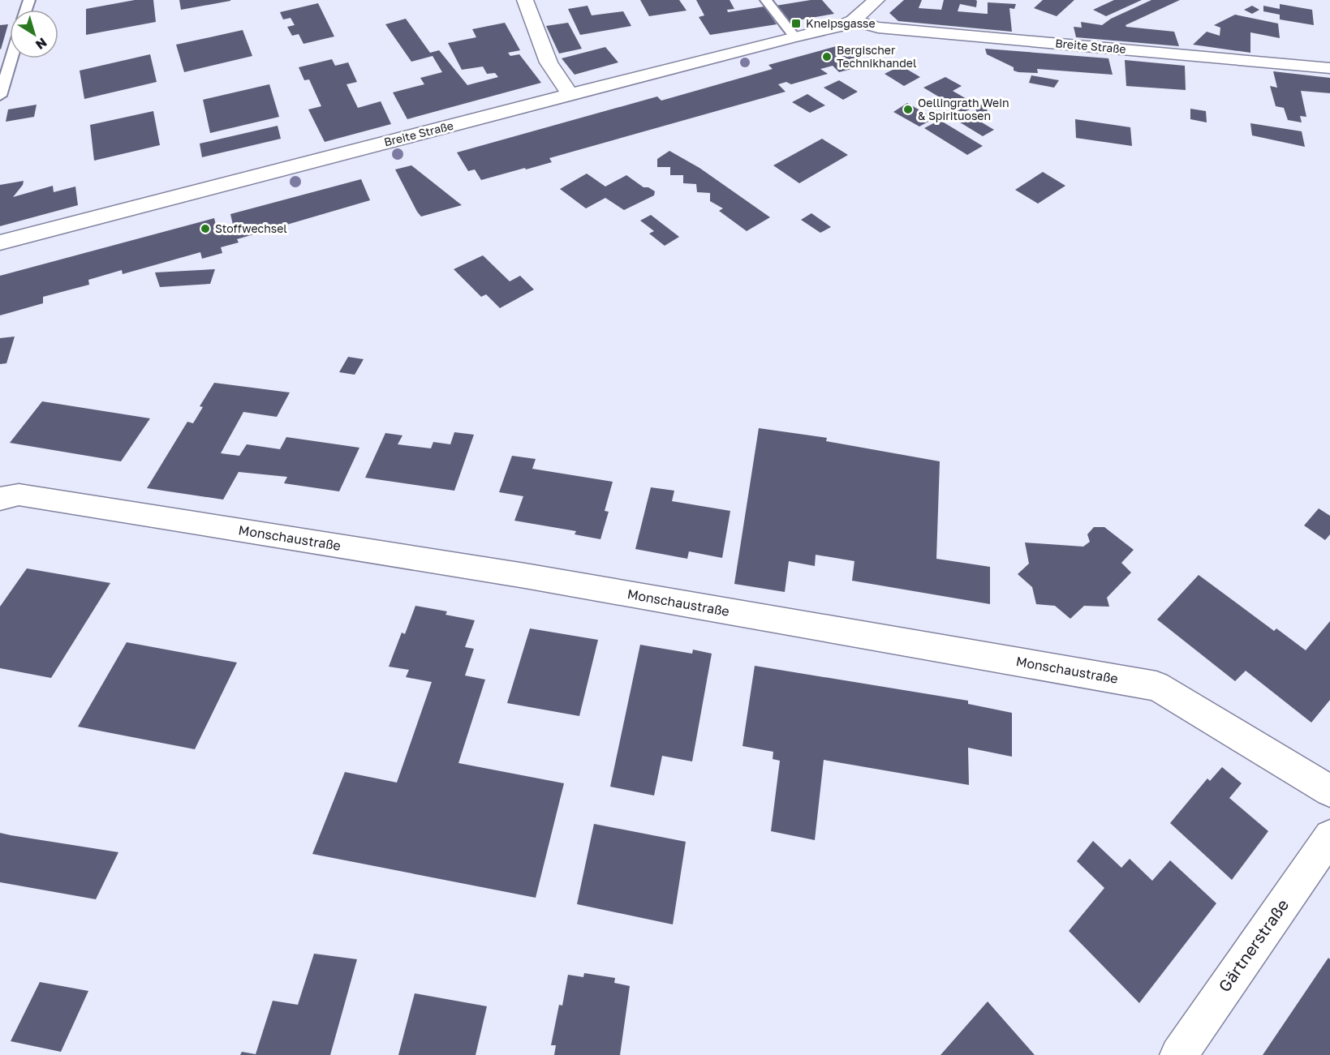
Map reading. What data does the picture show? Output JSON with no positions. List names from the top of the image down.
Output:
{
  "streets": {
    "street": ["Breite Straße", "Monschaustraße", "Gärtnerstraße"]
  },
  "places": {
    "transit": ["Kneipsgasse"],
    "other": ["Bergischer Technikhandel", "Oellingrath Wein & Spirituosen", "Stoffwechsel"]
  },
  "north": "bottom right"
}
